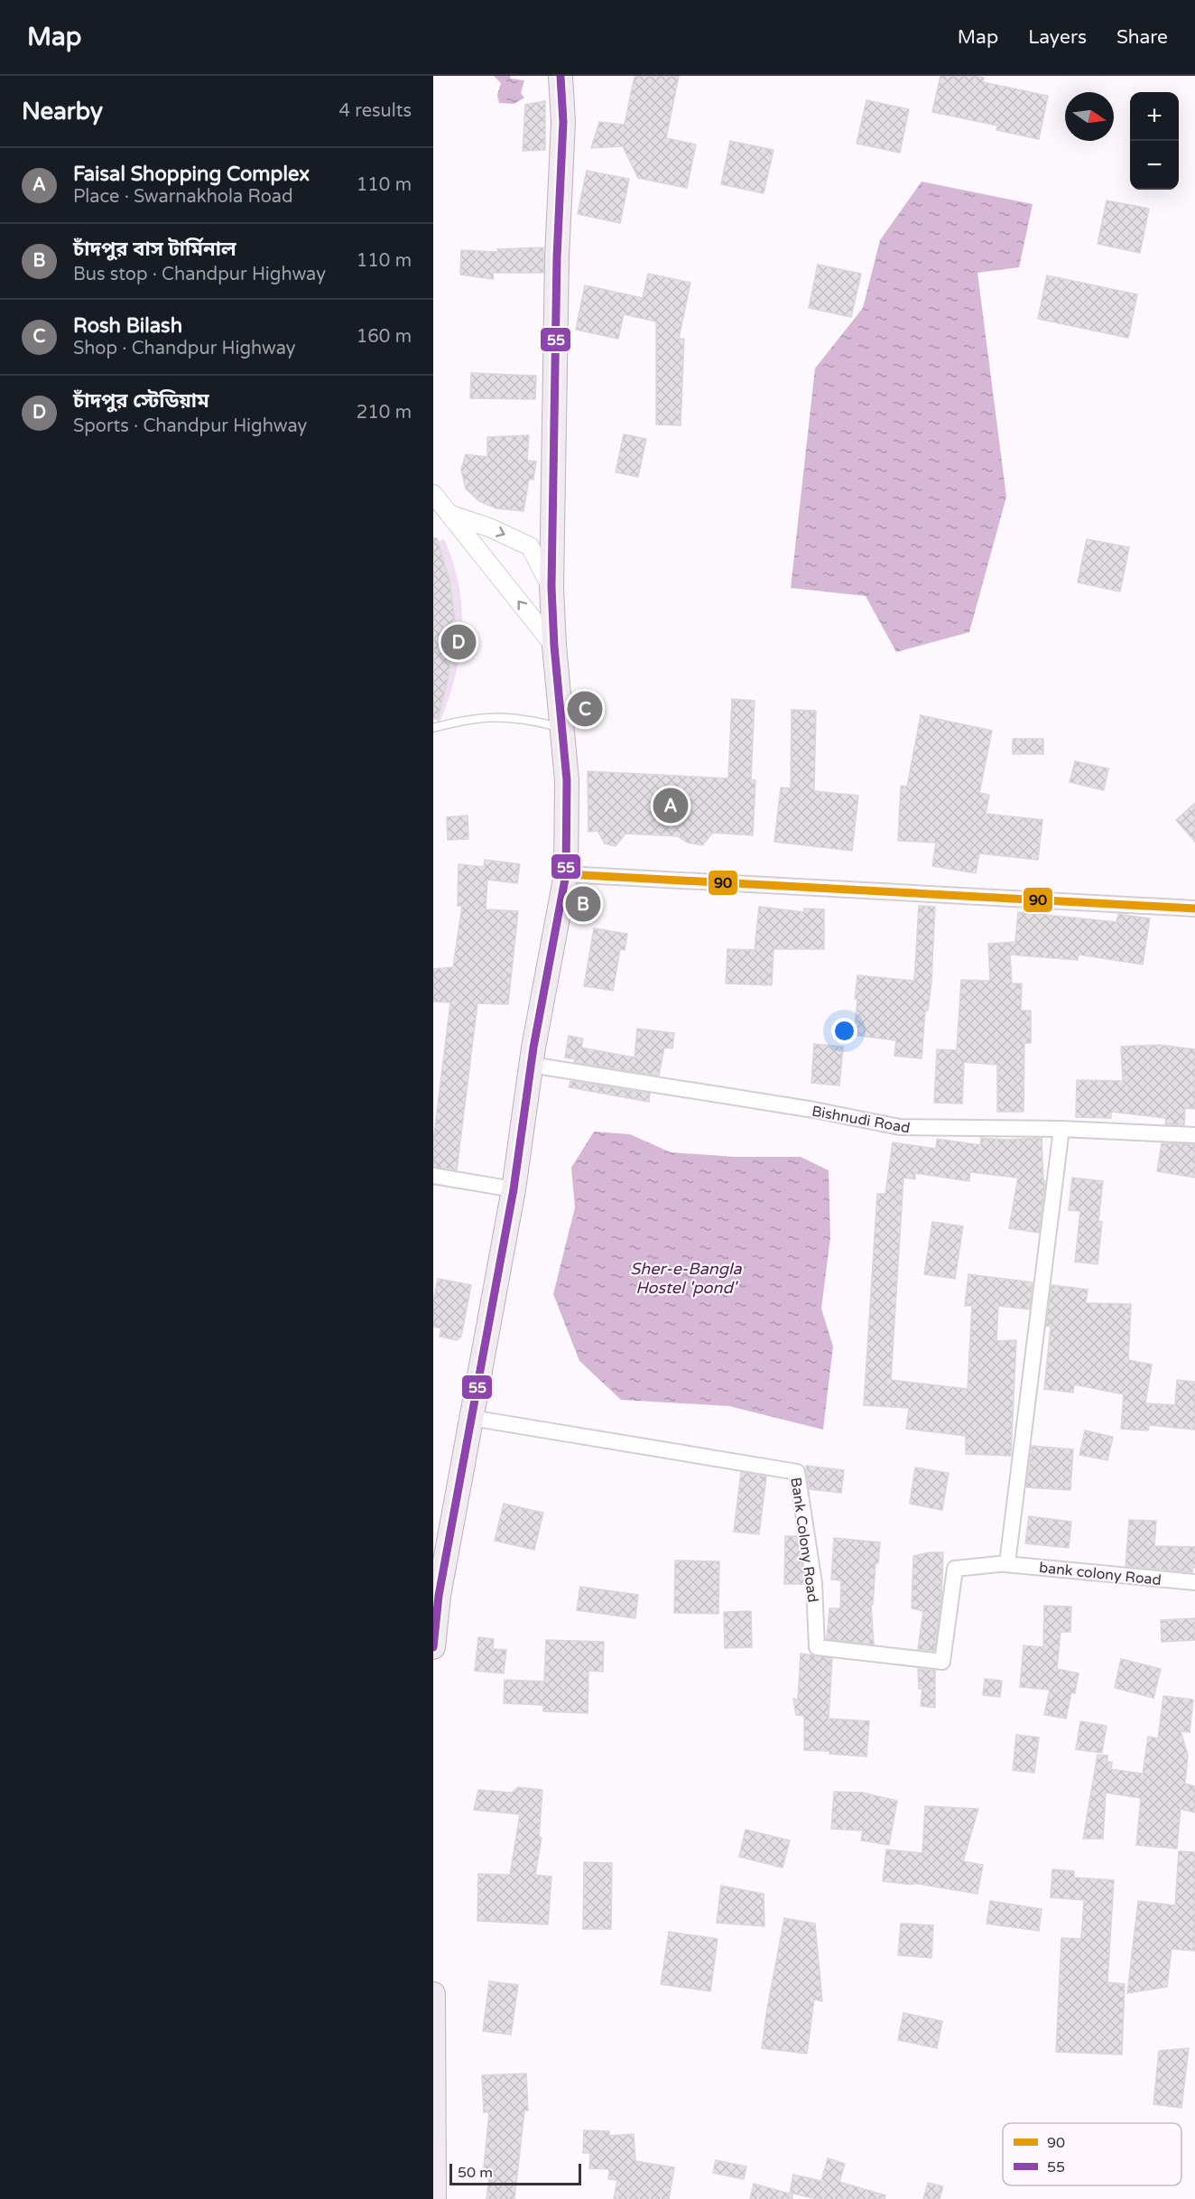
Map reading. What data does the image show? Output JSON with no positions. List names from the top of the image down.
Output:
{
  "streets": {
    "street": ["Bishnudi Road", "Bank Colony Road", "bank colony Road"]
  },
  "crossings": [
    ["Bank Colony Road", "bank colony Road"]
  ],
  "water": ["Sher-e-Bangla Hostel 'pond'"],
  "lines": ["transit line 55", "transit line 90"],
  "legend": ["90", "55"],
  "scale_bar": "50 m",
  "north": "right",
  "page": {
    "header": "Map",
    "nav": ["Map", "Layers", "Share"],
    "heading": ["Nearby", "4 results"],
    "map_buttons": ["+", "−"],
    "list": [
      {
        "mark": "A",
        "name": "Faisal Shopping Complex",
        "note": "Place · Swarnakhola Road",
        "value": "110 m"
      },
      {
        "mark": "B",
        "name": "চাঁদপুর বাস টার্মিনাল",
        "note": "Bus stop · Chandpur Highway",
        "value": "110 m"
      },
      {
        "mark": "C",
        "name": "Rosh Bilash",
        "note": "Shop · Chandpur Highway",
        "value": "160 m"
      },
      {
        "mark": "D",
        "name": "চাঁদপুর স্টেডিয়াম",
        "note": "Sports · Chandpur Highway",
        "value": "210 m"
      }
    ],
    "pins": [
      "D",
      "C",
      "A",
      "B"
    ],
    "scale": "50 m"
  }
}
